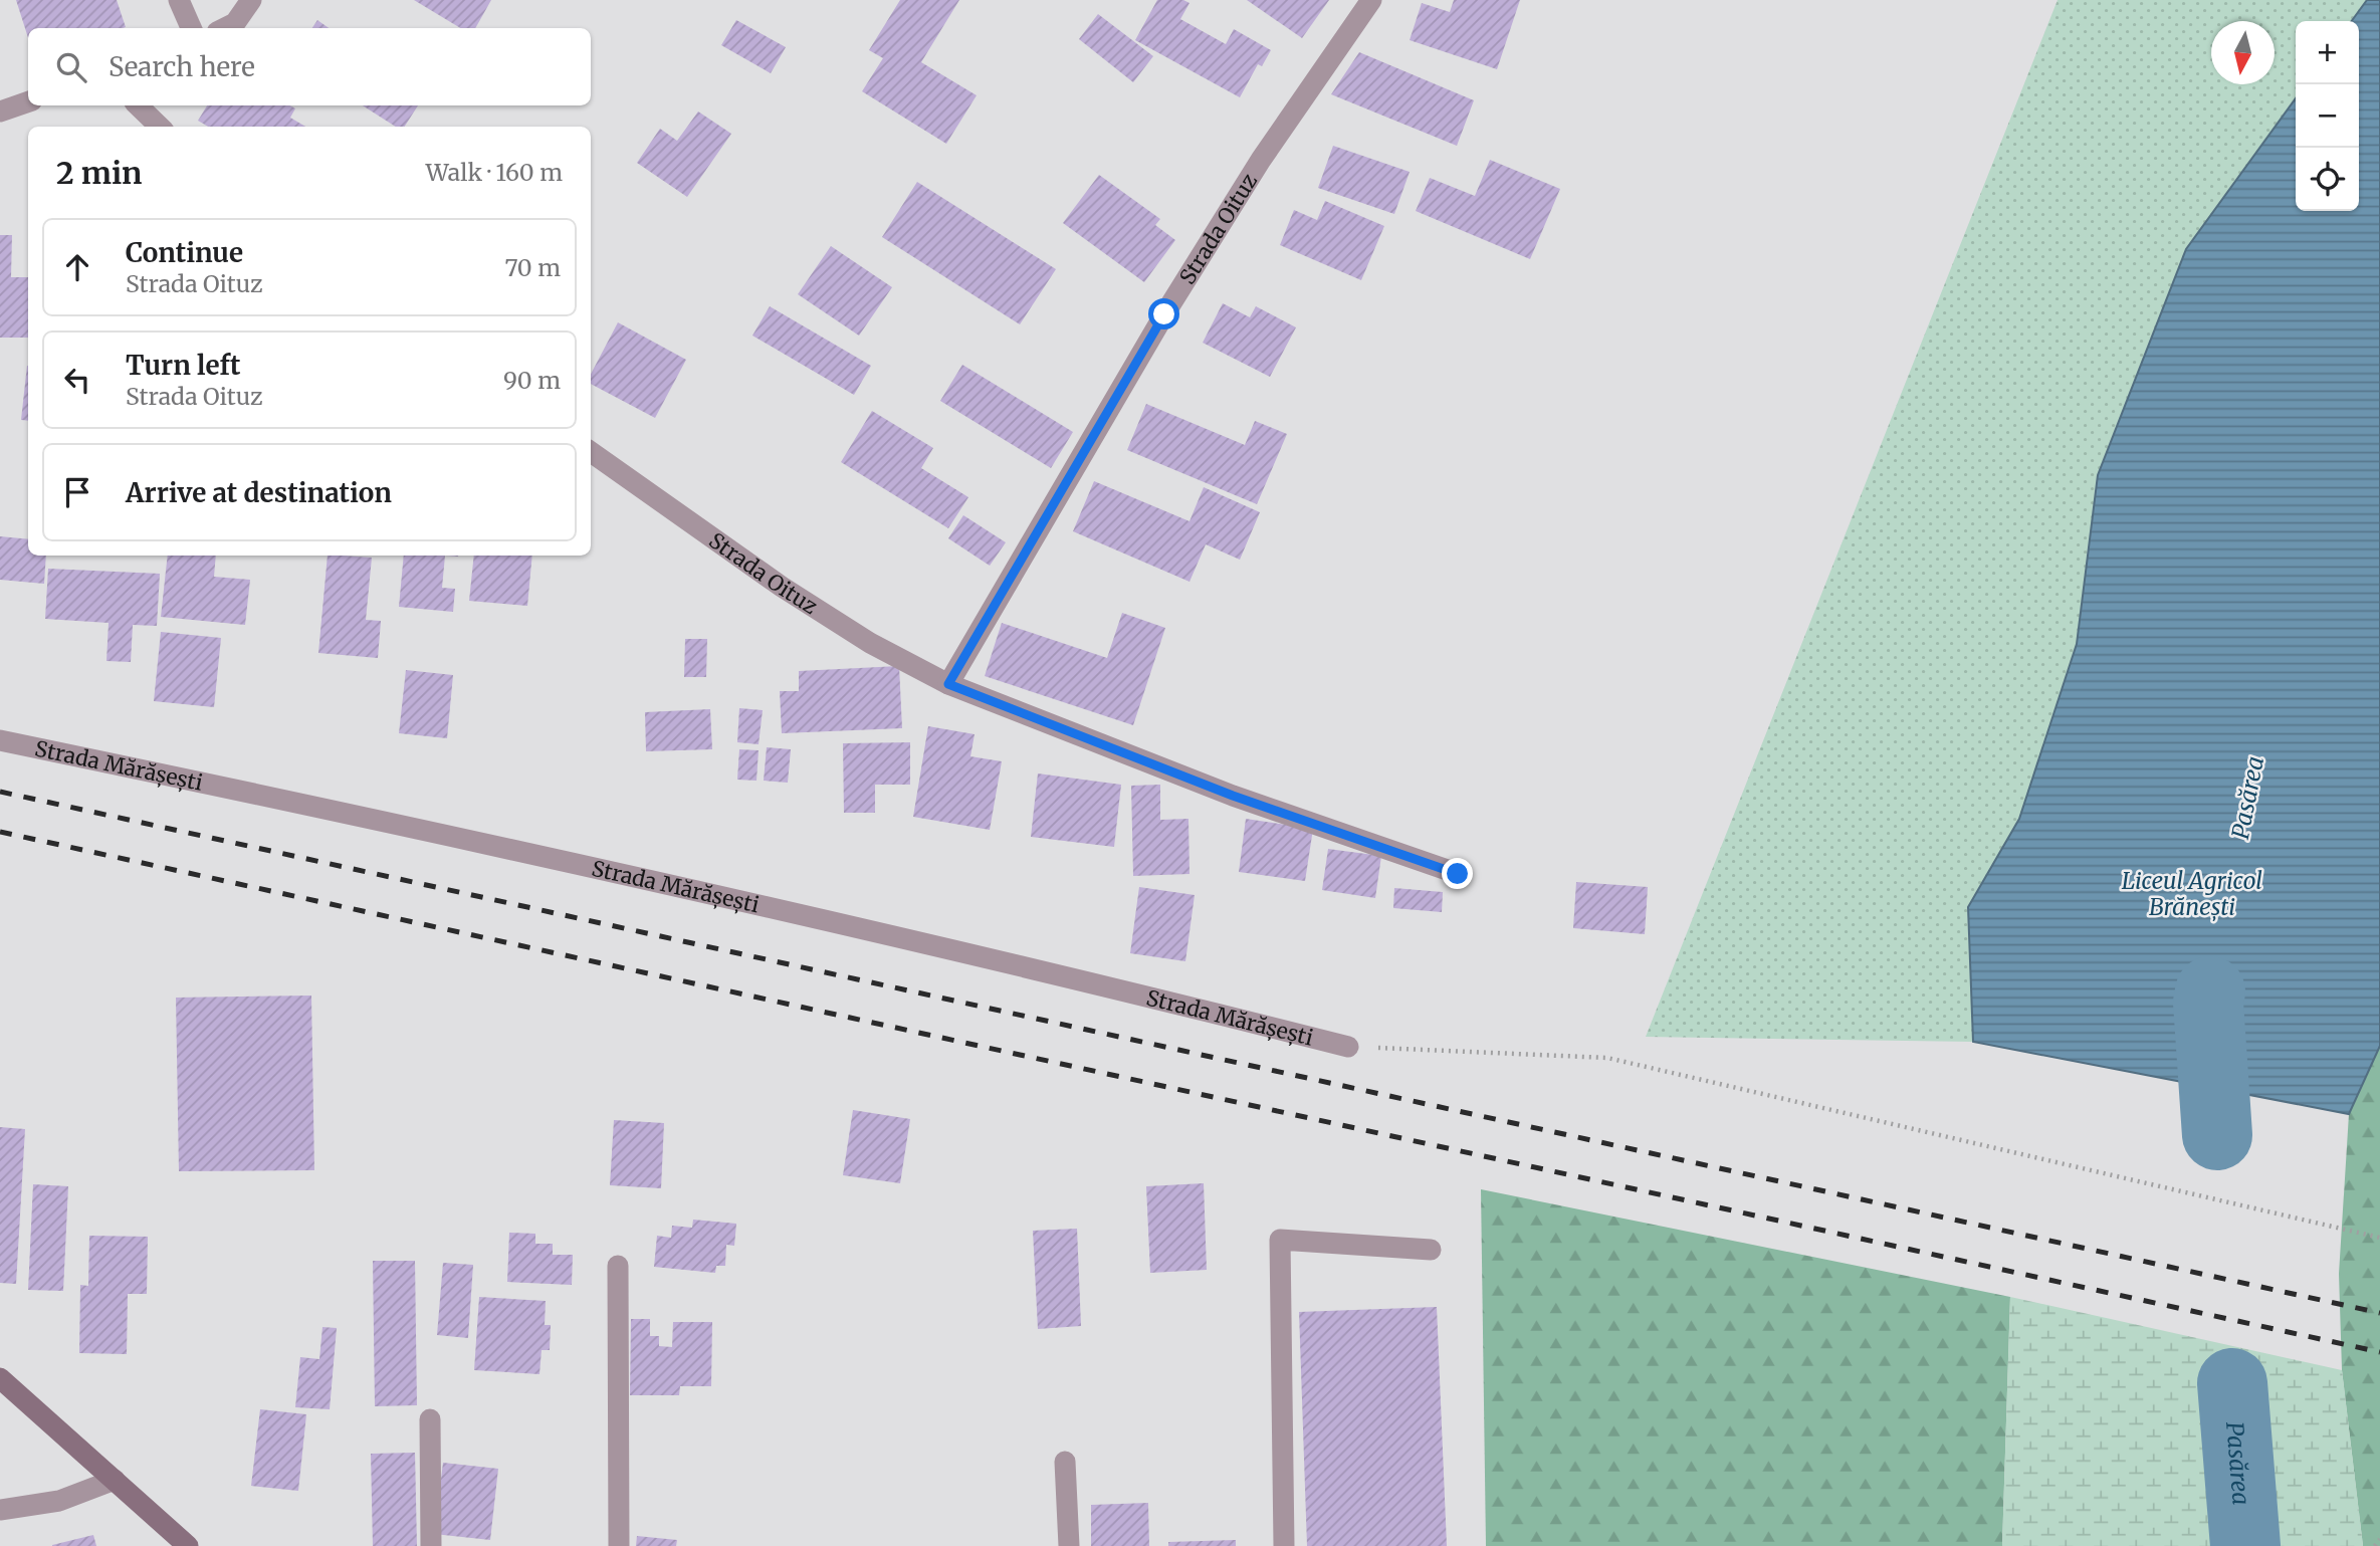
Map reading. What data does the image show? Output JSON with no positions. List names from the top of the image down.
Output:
{
  "streets": {
    "street": ["Strada Oituz", "Strada Mărășești"]
  },
  "water": ["Pasărea", "Liceul Agricol Brănești"],
  "north": "bottom",
  "page": {
    "map_buttons": ["+", "−"],
    "search": "Search here",
    "heading": ["2 min", "Walk · 160 m"],
    "list": [
      ["Continue", "Strada Oituz", "70 m"],
      ["Turn left", "Strada Oituz", "90 m"],
      "Arrive at destination"
    ]
  }
}
